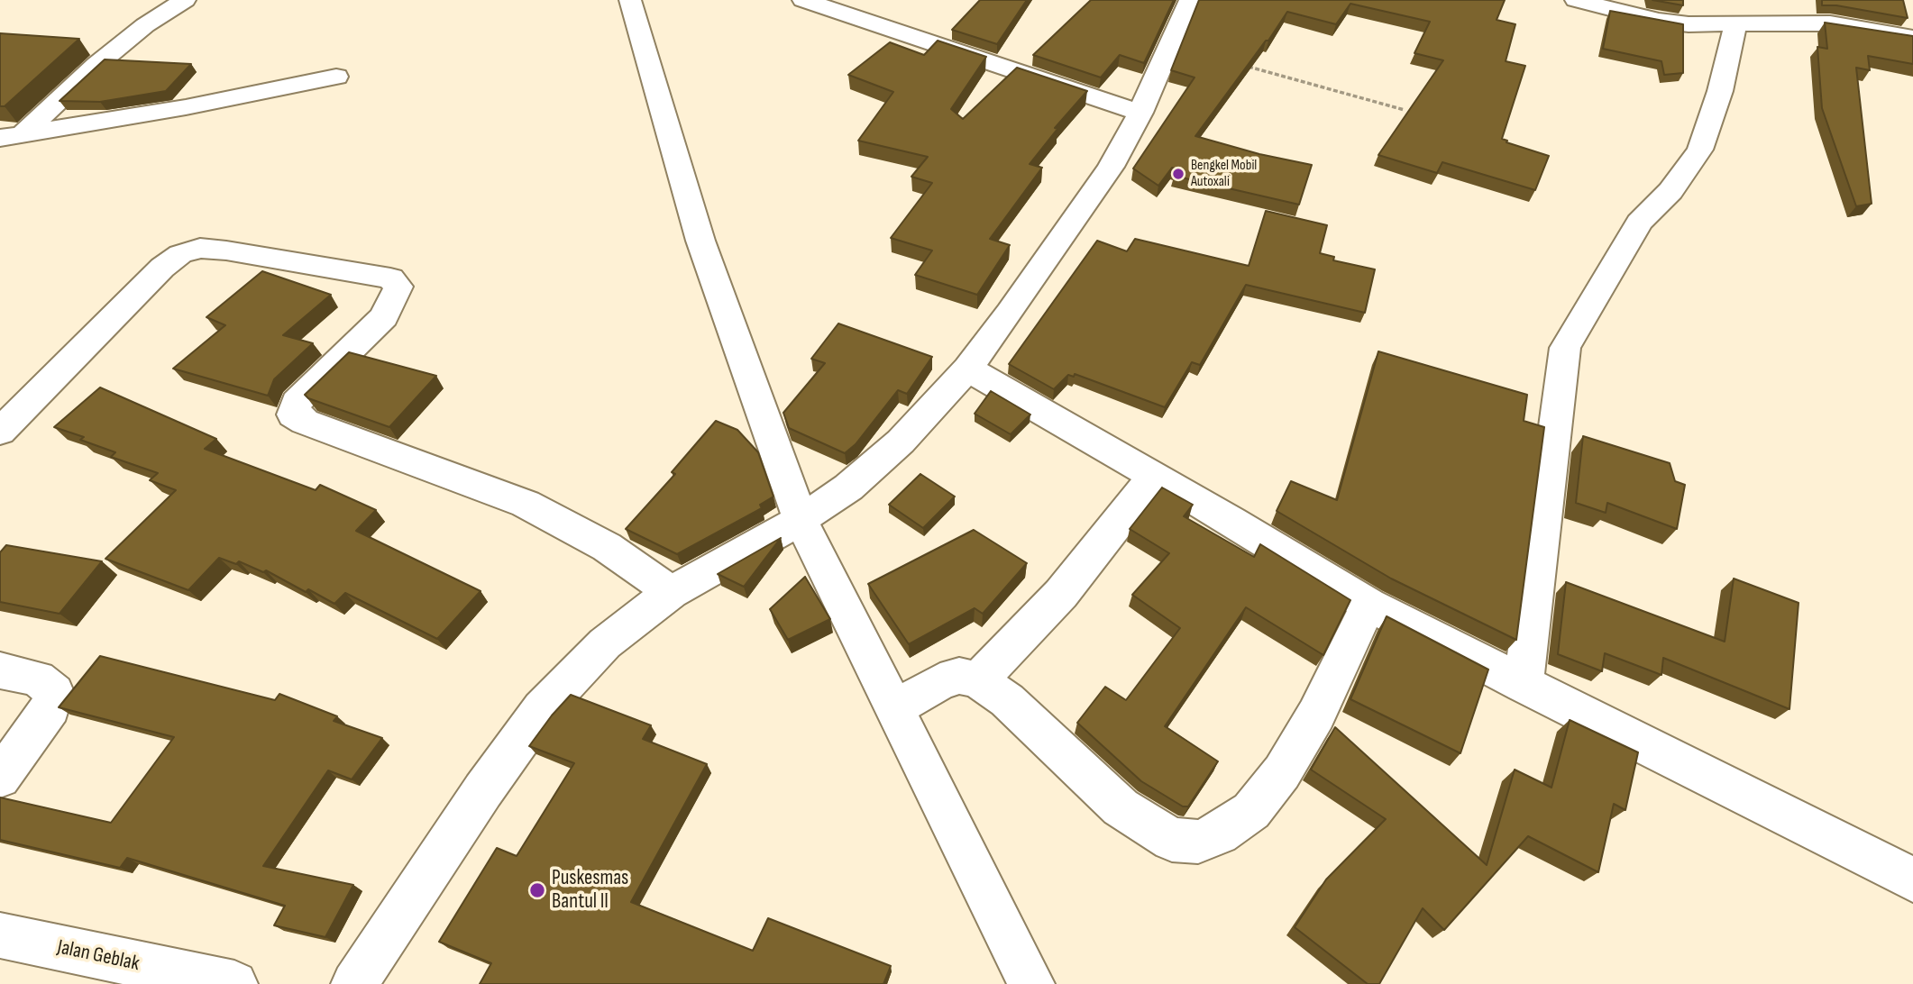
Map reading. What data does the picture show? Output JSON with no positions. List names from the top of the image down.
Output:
{
  "streets": {
    "street": ["Jalan Geblak"]
  },
  "places": ["Bengkel Mobil Autoxali", "Puskesmas Bantul II"]
}
